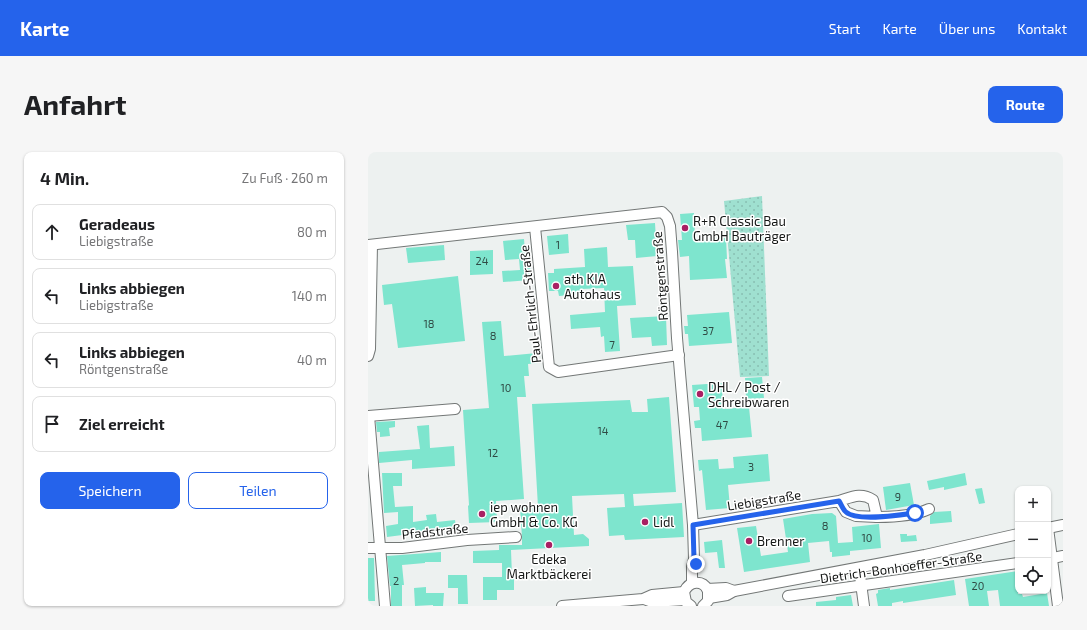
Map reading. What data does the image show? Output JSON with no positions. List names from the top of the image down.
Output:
{
  "streets": {
    "street": [
      "Röntgenstraße",
      "Paul-Ehrlich-Straße",
      "Liebigstraße",
      "Pfadstraße",
      "Dietrich-Bonhoeffer-Straße"
    ]
  },
  "crossings": [
    ["Röntgenstraße", "Paul-Ehrlich-Straße"],
    ["Röntgenstraße", "Liebigstraße"]
  ],
  "places": [
    "R+R Classic Bau GmbH Bauträger",
    "ath KIA Autohaus",
    "DHL / Post / Schreibwaren",
    "iep wohnen GmbH & Co. KG",
    "Lidl",
    "Brenner",
    "Edeka Marktbäckerei"
  ],
  "house_numbers": [
    "1",
    "24",
    "18",
    "37",
    "8",
    "7",
    "10",
    "47",
    "14",
    "12",
    "3",
    "9",
    "8",
    "10",
    "2",
    "20"
  ],
  "page": {
    "header": "Karte",
    "nav": [
      "Start",
      "Karte",
      "Über uns",
      "Kontakt"
    ],
    "buttons": [
      "Route",
      ["Speichern", "Teilen"]
    ],
    "title": "Anfahrt",
    "heading": ["4 Min.", "Zu Fuß · 260 m"],
    "list": [
      ["Geradeaus", "Liebigstraße", "80 m"],
      ["Links abbiegen", "Liebigstraße", "140 m"],
      ["Links abbiegen", "Röntgenstraße", "40 m"],
      "Ziel erreicht"
    ],
    "map_buttons": ["+", "−"]
  }
}
